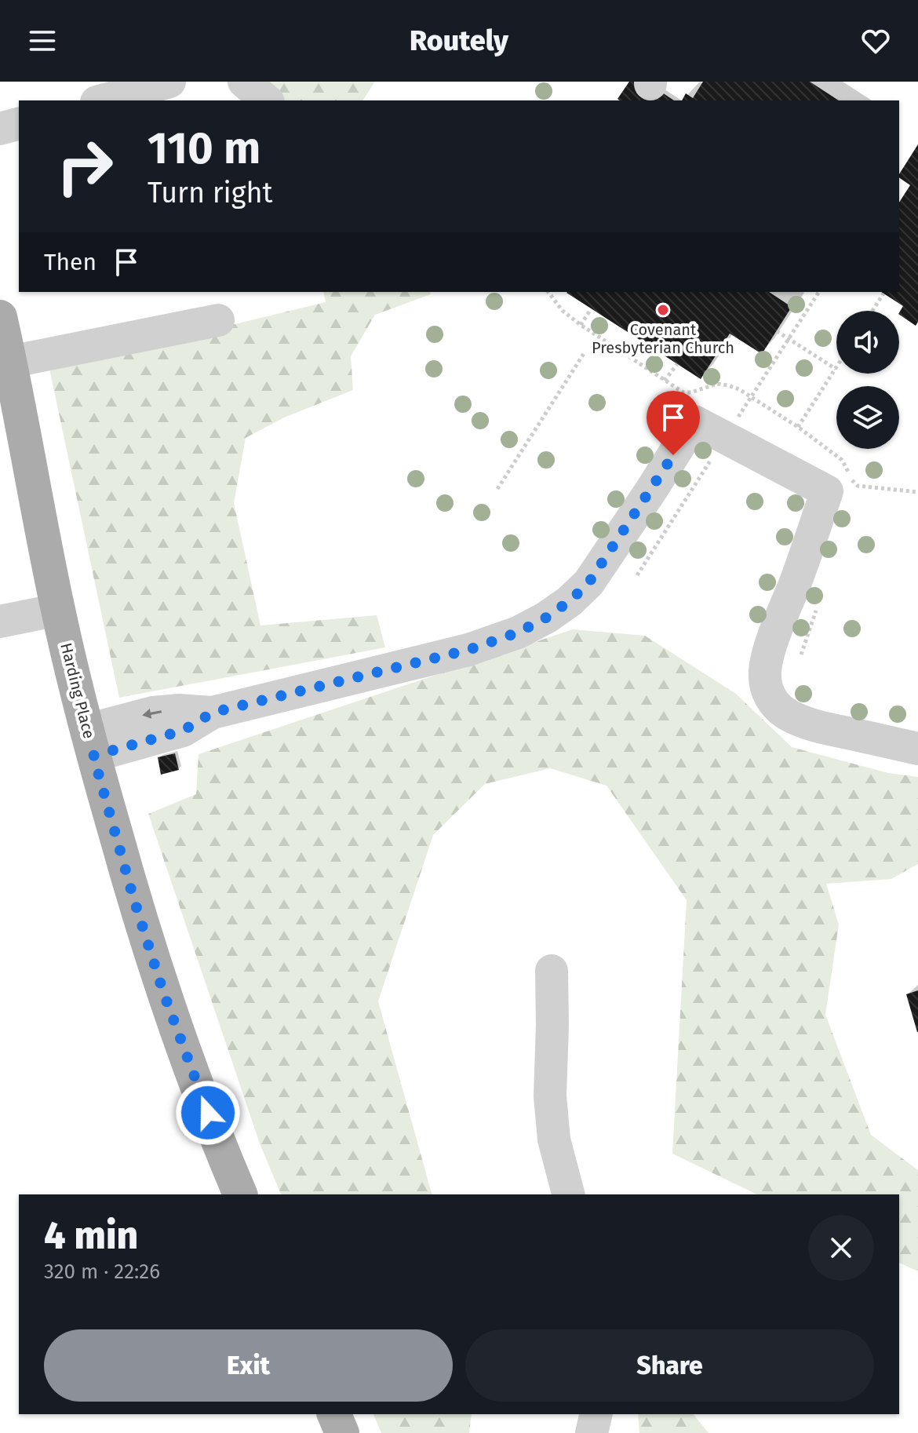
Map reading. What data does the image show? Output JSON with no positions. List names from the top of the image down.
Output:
{
  "streets": {
    "main road": ["Harding Place"]
  },
  "places": ["Covenant Presbyterian Church"],
  "page": {
    "header": "Routely",
    "turn": ["110 m", "Turn right"],
    "then": "Then",
    "heading": ["4 min", "320 m · 22:26"],
    "buttons": ["Exit", "Share"]
  }
}
